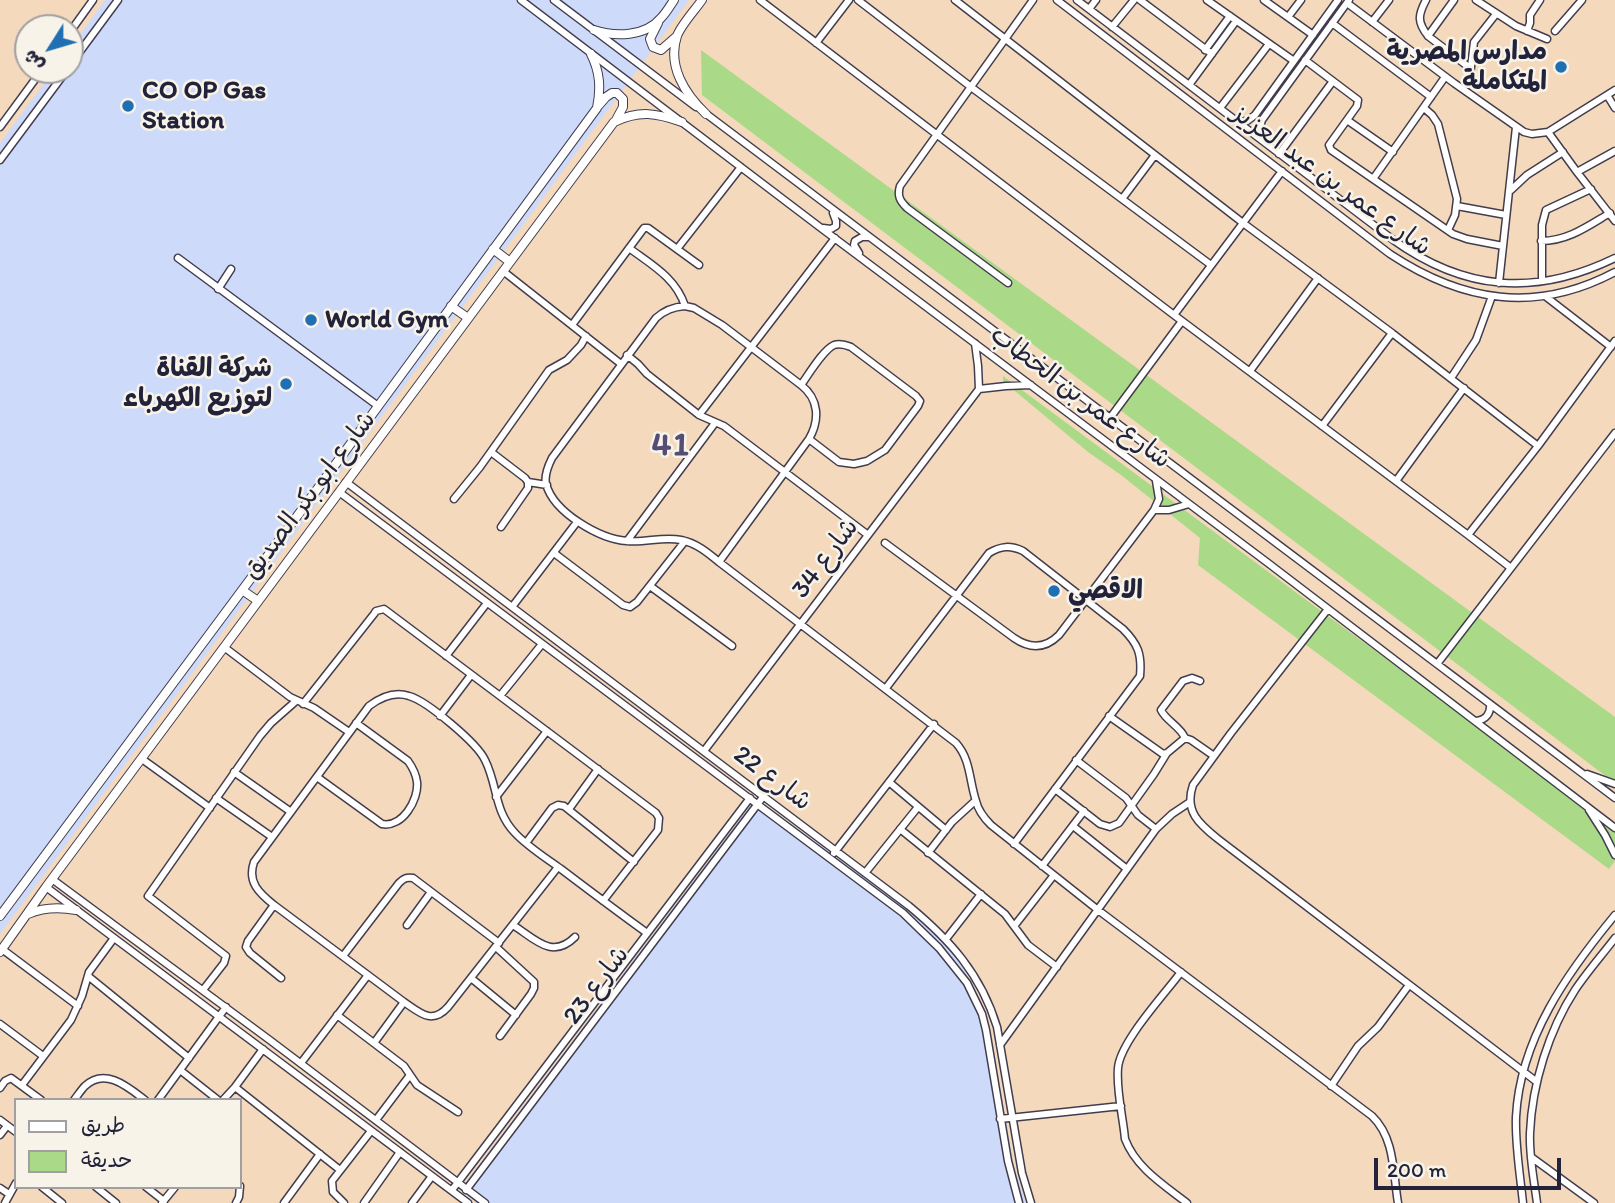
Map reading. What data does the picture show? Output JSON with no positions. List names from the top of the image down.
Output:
{
  "streets": {
    "main road": ["شارع ابو بكر الصديق"],
    "street": [
      "شارع عمر بن عبد العزيز",
      "شارع عمر بن الخطاب",
      "شارع 34",
      "شارع 22",
      "شارع 23"
    ]
  },
  "crossings": [
    ["شارع ابو بكر الصديق", "شارع 22"],
    ["شارع 34", "شارع 22"],
    ["شارع 22", "شارع 23"]
  ],
  "districts": ["41"],
  "places": [
    "مدارس المصرية المتكاملة",
    "CO OP Gas Station",
    "World Gym",
    "شركة القناة لتوزيع الكهرباء",
    "الاقصي"
  ],
  "legend": ["طريق", "حديقة"],
  "scale_bar": "200 m",
  "north": "bottom left"
}
